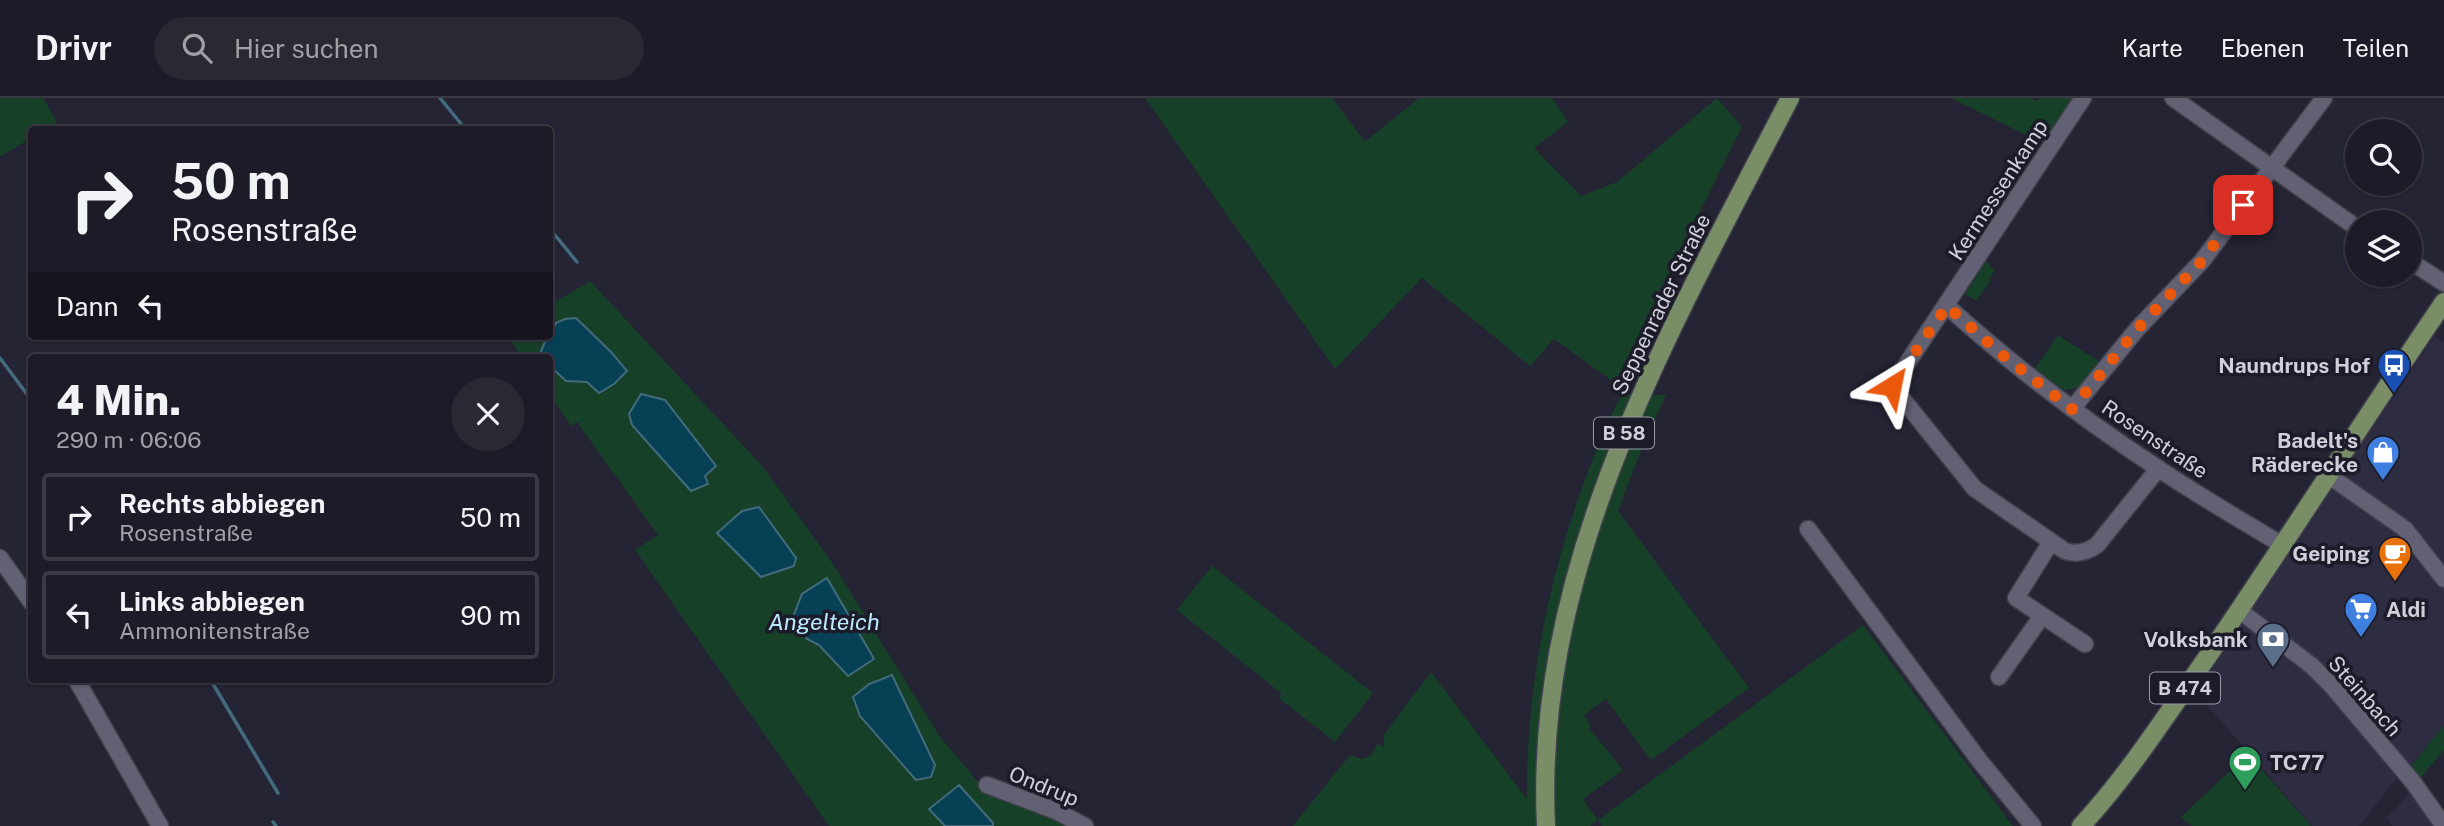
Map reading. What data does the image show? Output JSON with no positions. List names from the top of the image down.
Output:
{
  "streets": {
    "main road": ["Seppenrader Straße", "B 58", "B 474"],
    "street": [
      "Kermessenkamp",
      "Rosenstraße",
      "Steinbach",
      "Ondrup"
    ]
  },
  "crossings": [
    ["Kermessenkamp", "Rosenstraße"],
    ["Rosenstraße", "B 474"],
    ["B 474", "Steinbach"]
  ],
  "water": ["Angelteich"],
  "places": {
    "bus stop": ["Naundrups Hof"],
    "shop": ["Badelt's Räderecke"],
    "cafe": ["Geiping"],
    "supermarket": ["Aldi"],
    "bank": ["Volksbank"],
    "sports": ["TC77"]
  },
  "page": {
    "header": "Drivr",
    "search": "Hier suchen",
    "nav": ["Karte", "Ebenen", "Teilen"],
    "turn": ["50 m", "Rosenstraße"],
    "then": "Dann",
    "heading": ["4 Min.", "290 m · 06:06"],
    "list": [
      {
        "name": "Rechts abbiegen",
        "note": "Rosenstraße",
        "value": "50 m"
      },
      {
        "name": "Links abbiegen",
        "note": "Ammonitenstraße",
        "value": "90 m"
      }
    ]
  }
}
